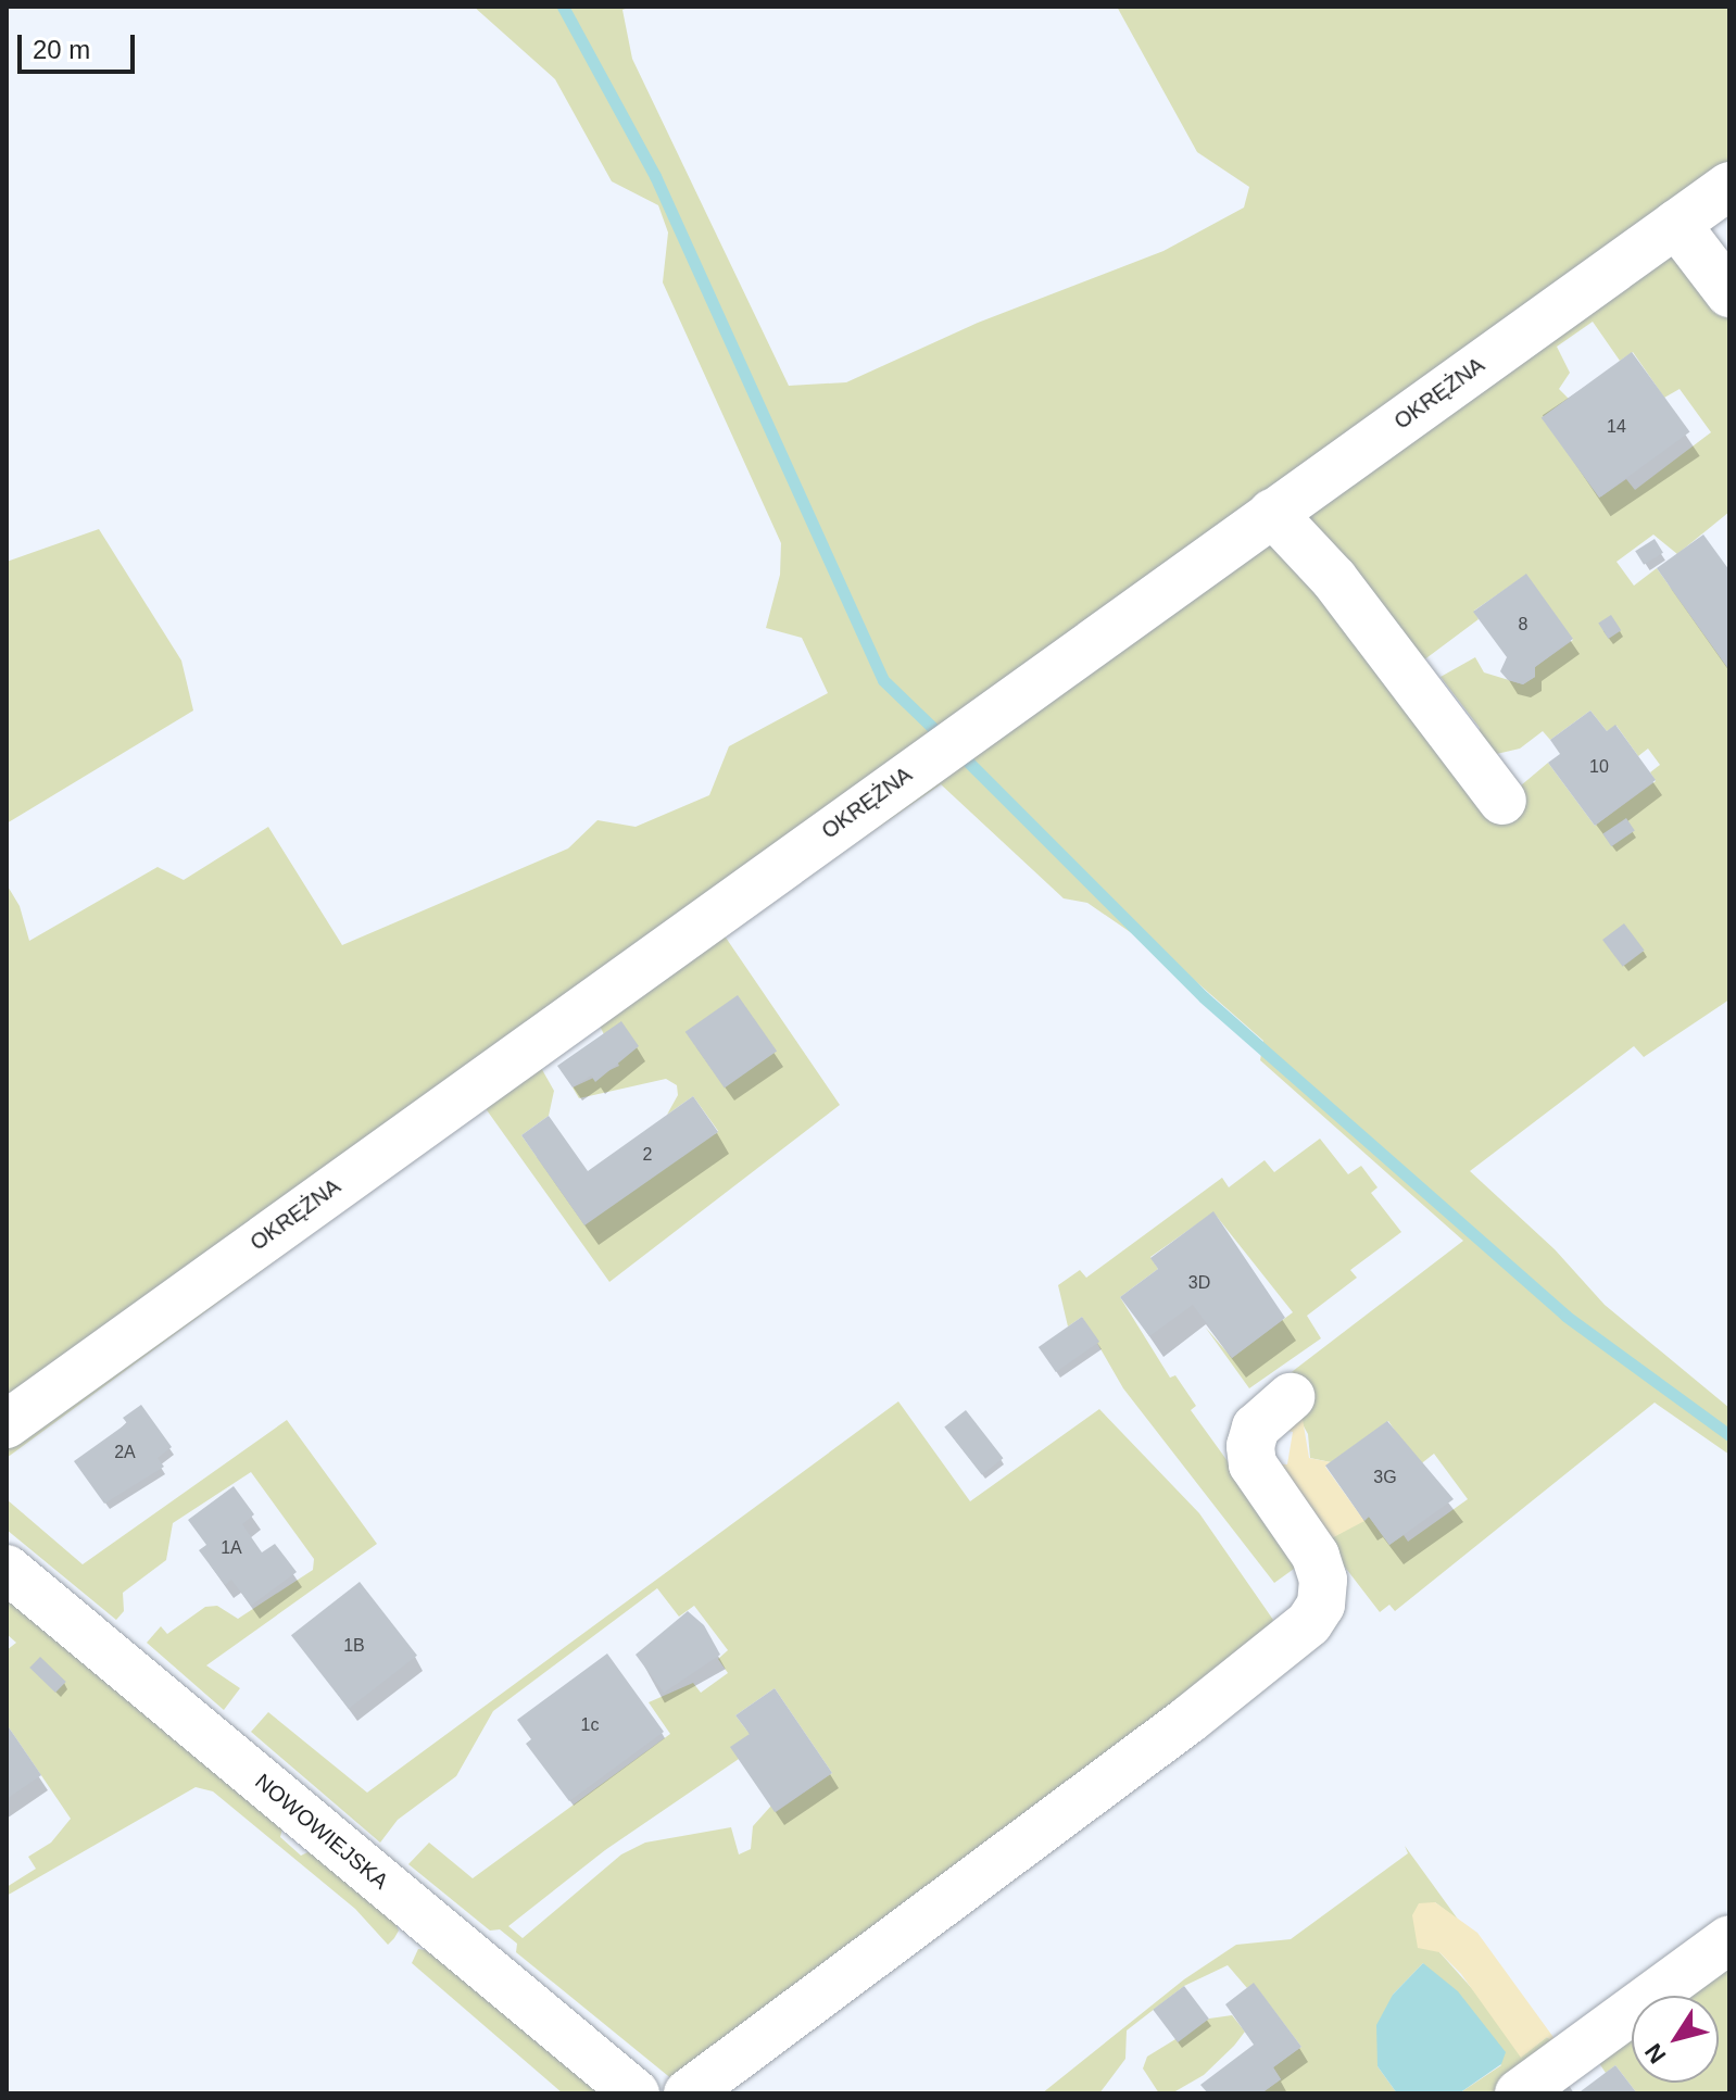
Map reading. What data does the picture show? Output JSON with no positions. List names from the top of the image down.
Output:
{
  "streets": {
    "street": ["OKRĘŻNA", "NOWOWIEJSKA"]
  },
  "house_numbers": [
    "14",
    "8",
    "10",
    "2",
    "3D",
    "2A",
    "3G",
    "1A",
    "1B",
    "1c"
  ],
  "scale_bar": "20 m",
  "north": "bottom left"
}
